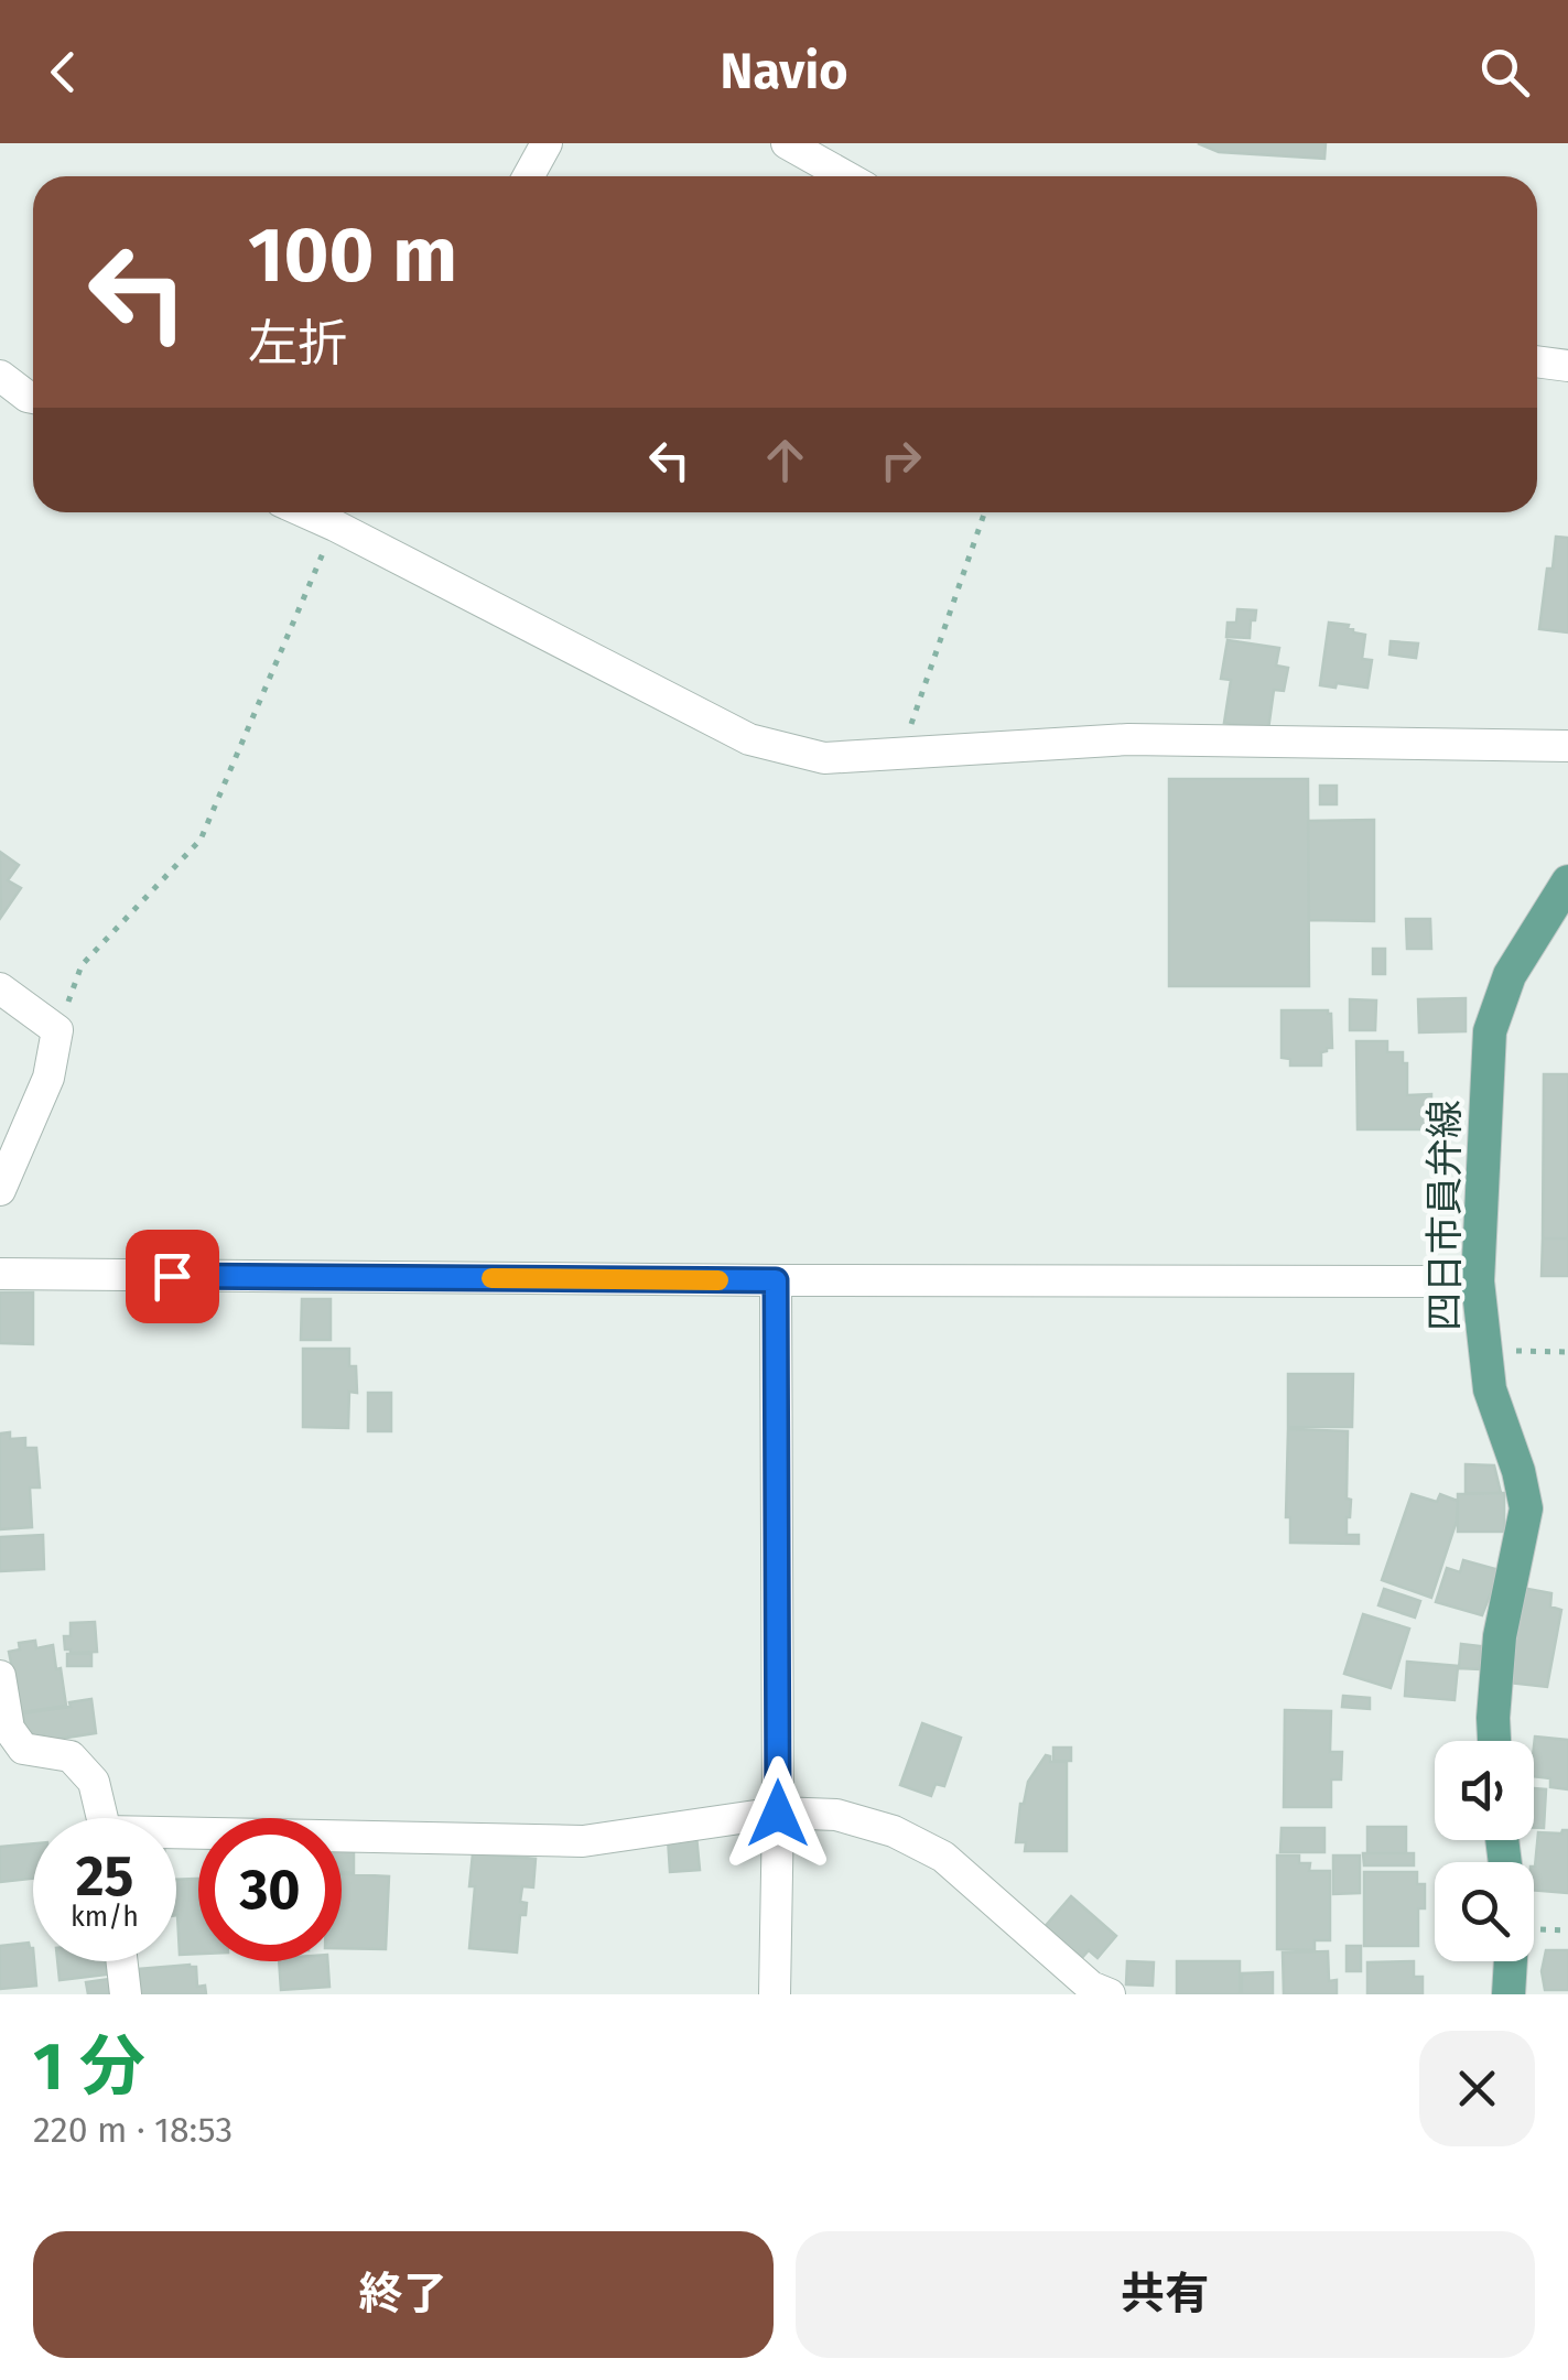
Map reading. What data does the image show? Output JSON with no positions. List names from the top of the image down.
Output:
{
  "streets": {
    "main road": ["四日市員弁線"]
  },
  "page": {
    "header": "Navio",
    "turn": ["100 m", "左折"],
    "speed": "25 km/h",
    "limit": "30",
    "heading": ["1 分", "220 m · 18:53"],
    "buttons": ["終了", "共有"]
  }
}
